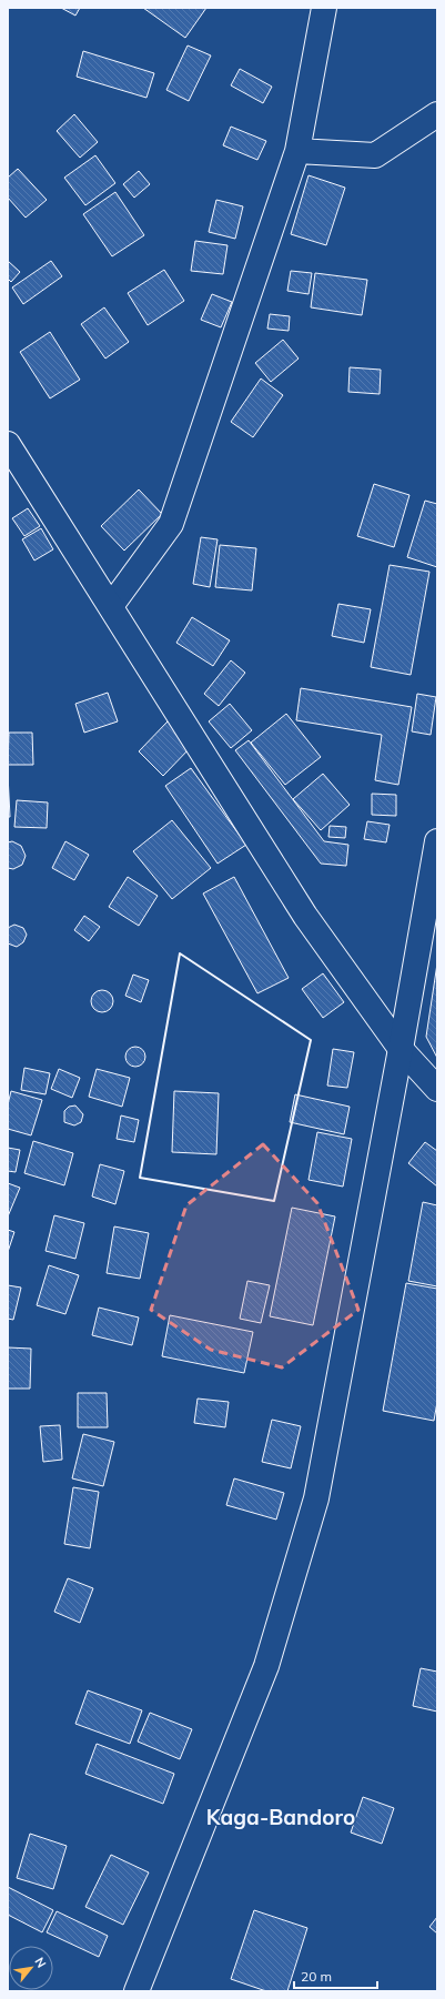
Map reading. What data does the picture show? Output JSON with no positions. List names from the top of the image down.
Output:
{
  "districts": ["Kaga-Bandoro"],
  "scale_bar": "20 m",
  "north": "top right"
}
